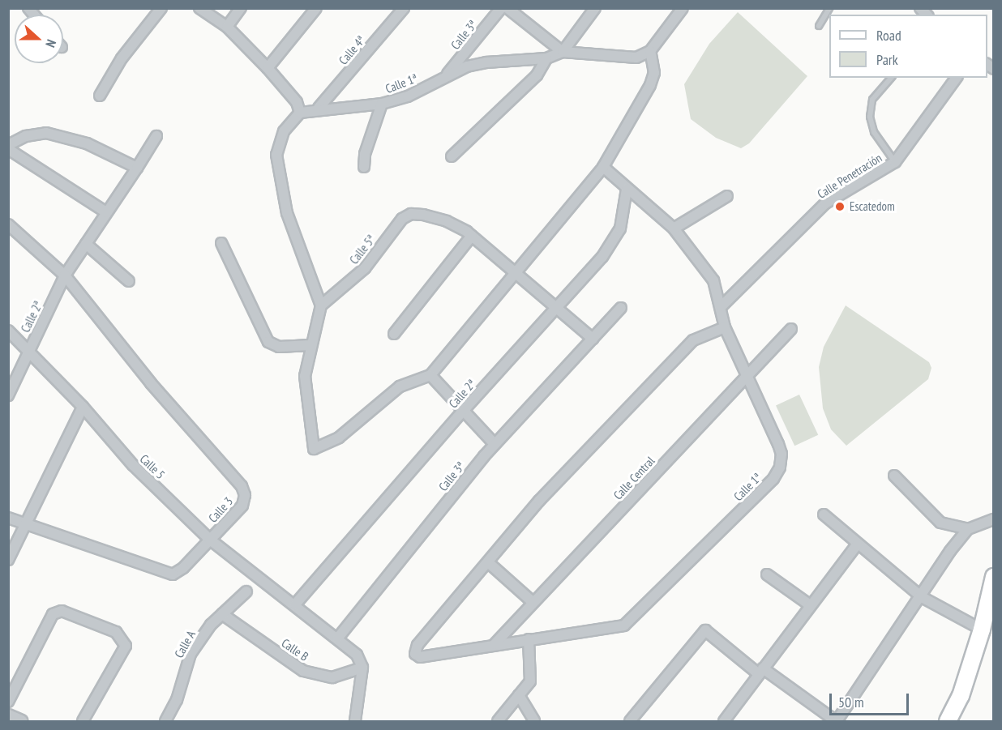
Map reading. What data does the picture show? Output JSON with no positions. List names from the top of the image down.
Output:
{
  "streets": {
    "street": [
      "Calle 3ª",
      "Calle 4ª",
      "Calle 1ª",
      "Calle Penetración",
      "Calle 5ª",
      "Calle 2ª",
      "Calle 5",
      "Calle Central",
      "Calle 3",
      "Calle A",
      "Calle B"
    ]
  },
  "crossings": [
    ["Calle 3ª", "Calle 1ª"],
    ["Calle 3ª", "Calle 5"],
    ["Calle 4ª", "Calle 1ª"],
    ["Calle 1ª", "Calle Penetración"],
    ["Calle 1ª", "Calle 2ª"],
    ["Calle 1ª", "Calle Central"],
    ["Calle 2ª", "Calle 5"],
    ["Calle 2ª", "Calle 3"],
    ["Calle 5", "Calle 3"],
    ["Calle 5", "Calle B"],
    ["Calle A", "Calle B"]
  ],
  "places": ["Escatedom"],
  "legend": ["Road", "Park"],
  "scale_bar": "50 m",
  "north": "right"
}
